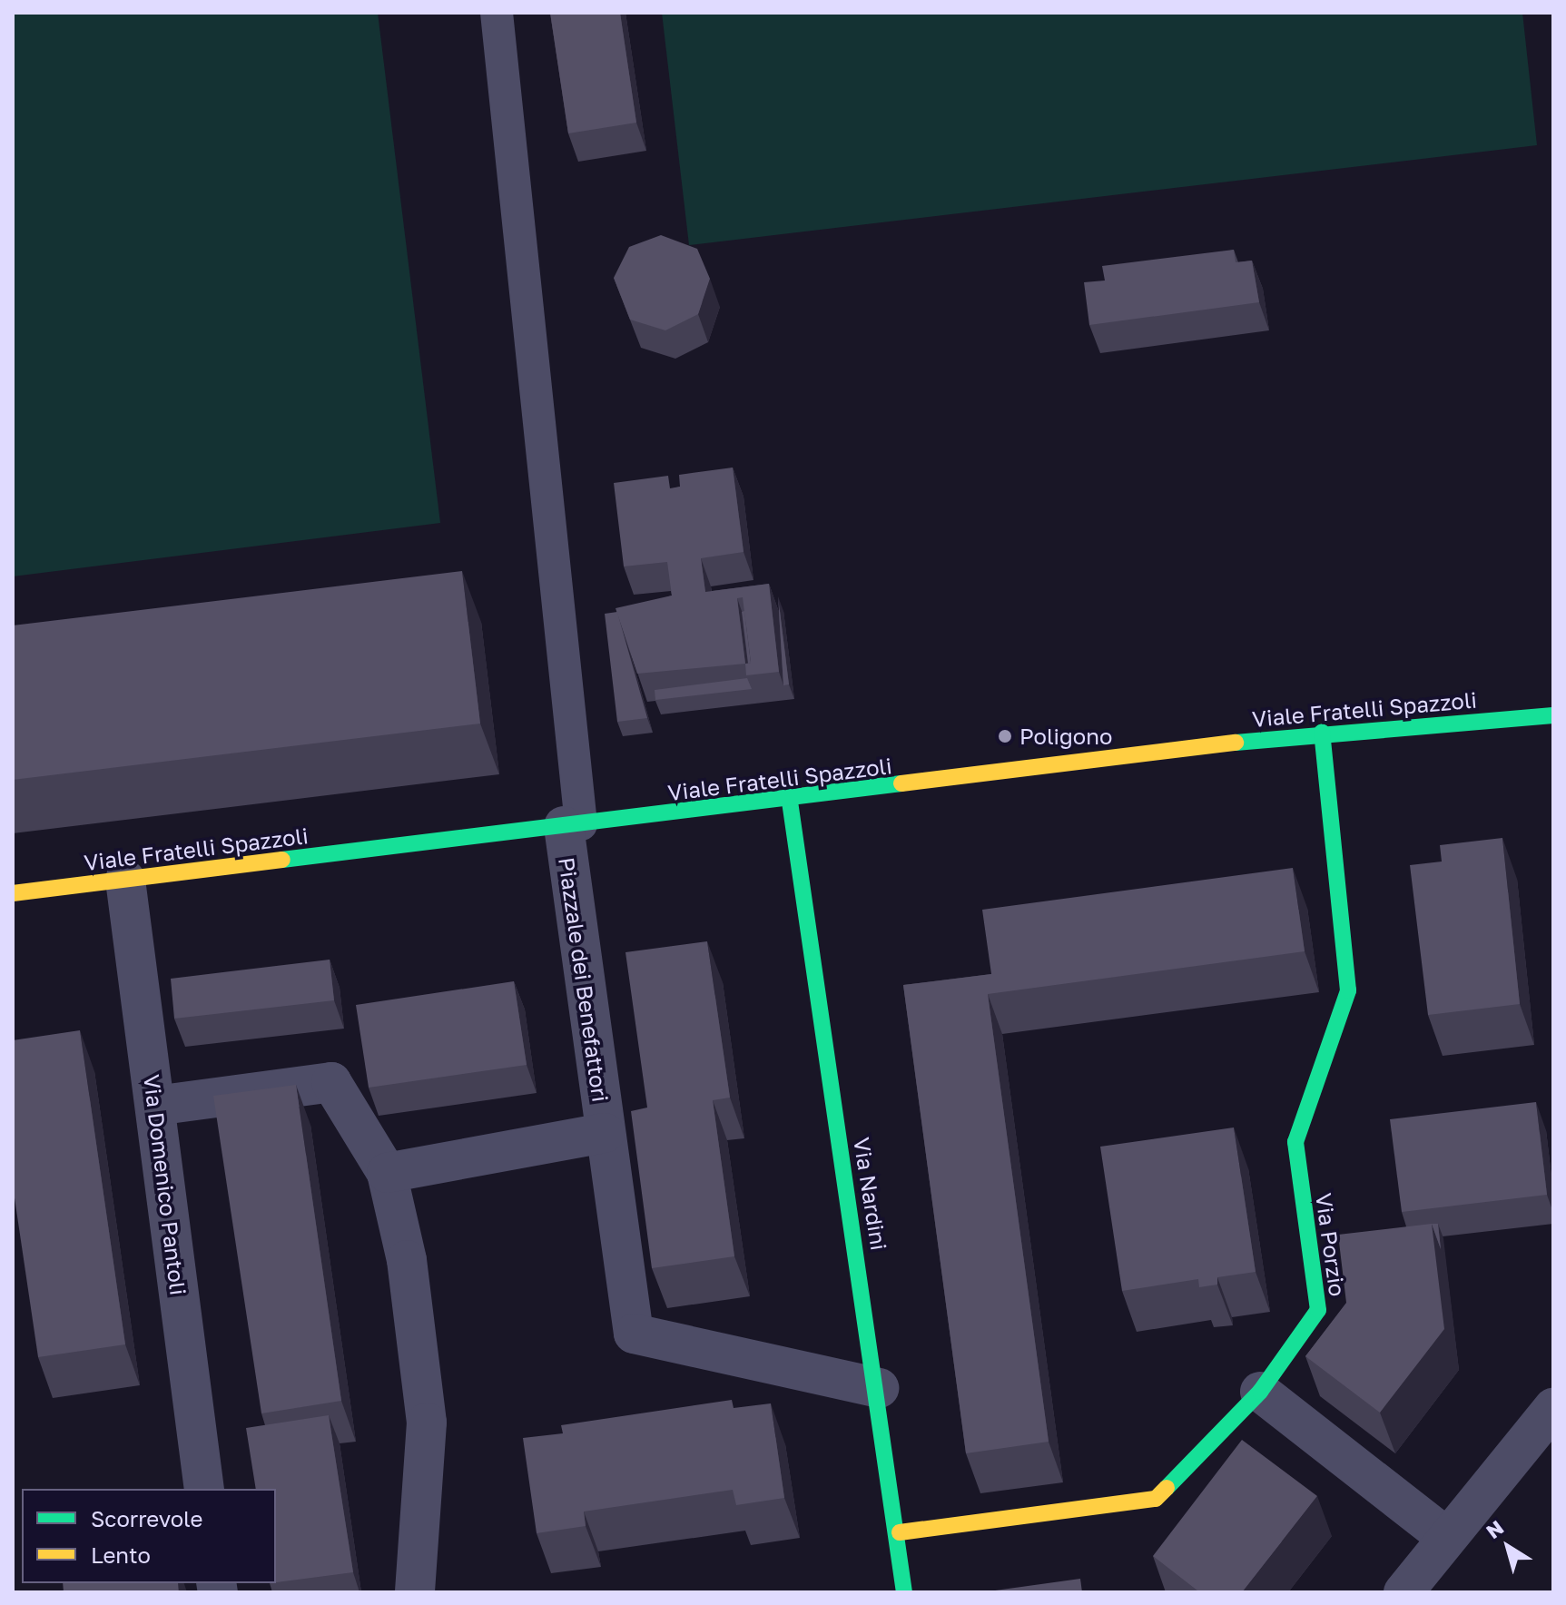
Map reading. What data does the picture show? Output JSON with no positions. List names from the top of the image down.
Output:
{
  "streets": {
    "street": [
      "Viale Fratelli Spazzoli",
      "Piazzale dei Benefattori",
      "Via Domenico Pantoli",
      "Via Nardini",
      "Via Porzio"
    ]
  },
  "crossings": [
    ["Viale Fratelli Spazzoli", "Piazzale dei Benefattori"],
    ["Viale Fratelli Spazzoli", "Via Domenico Pantoli"],
    ["Viale Fratelli Spazzoli", "Via Nardini"],
    ["Viale Fratelli Spazzoli", "Via Porzio"],
    ["Piazzale dei Benefattori", "Via Nardini"],
    ["Via Nardini", "Via Porzio"]
  ],
  "places": ["Poligono"],
  "legend": ["Scorrevole", "Lento"],
  "north": "top left"
}
